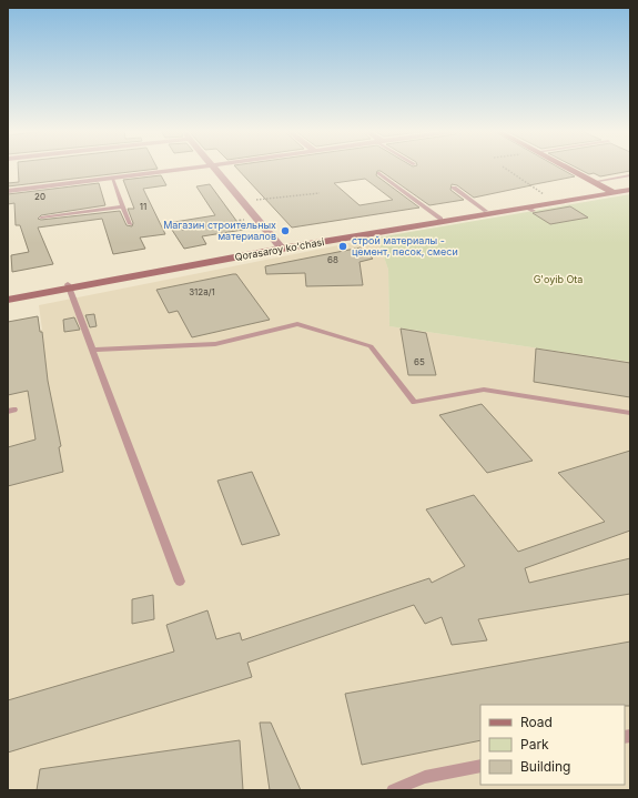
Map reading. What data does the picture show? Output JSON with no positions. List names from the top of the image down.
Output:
{
  "streets": {
    "main road": ["Qorasaroy ko'chasi"]
  },
  "parks": ["G'oyib Ota"],
  "places": ["Магазин строительных материалов", "строй материалы - цемент, песок, смеси"],
  "house_numbers": [
    "20",
    "11",
    "68",
    "312а/1",
    "65"
  ],
  "legend": ["Road", "Park", "Building"]
}
